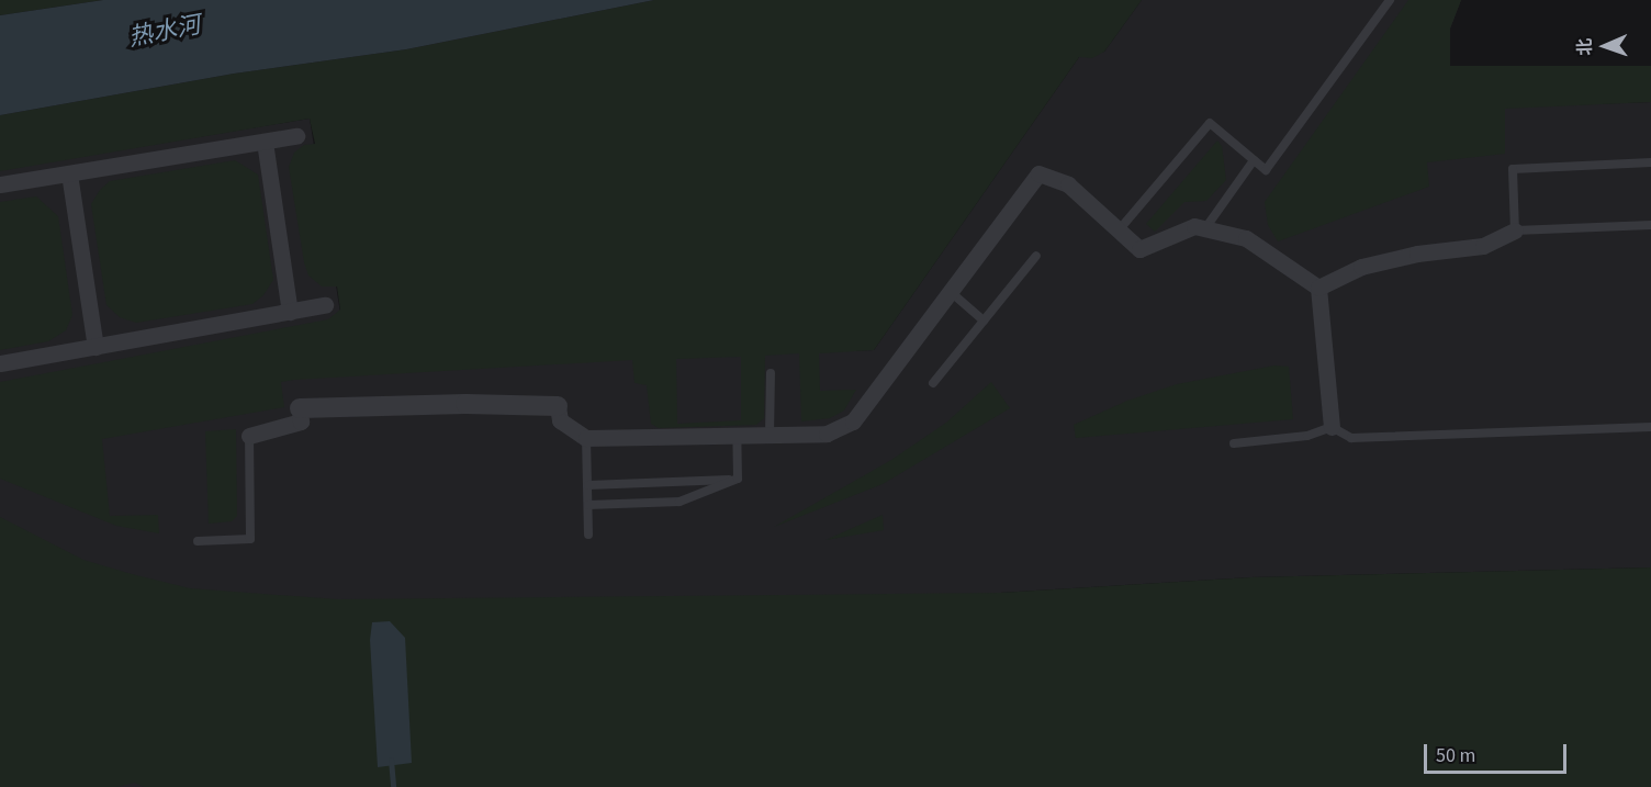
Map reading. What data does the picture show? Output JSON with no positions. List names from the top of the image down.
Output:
{
  "water": ["热水河"],
  "scale_bar": "50 m",
  "north": "left"
}
